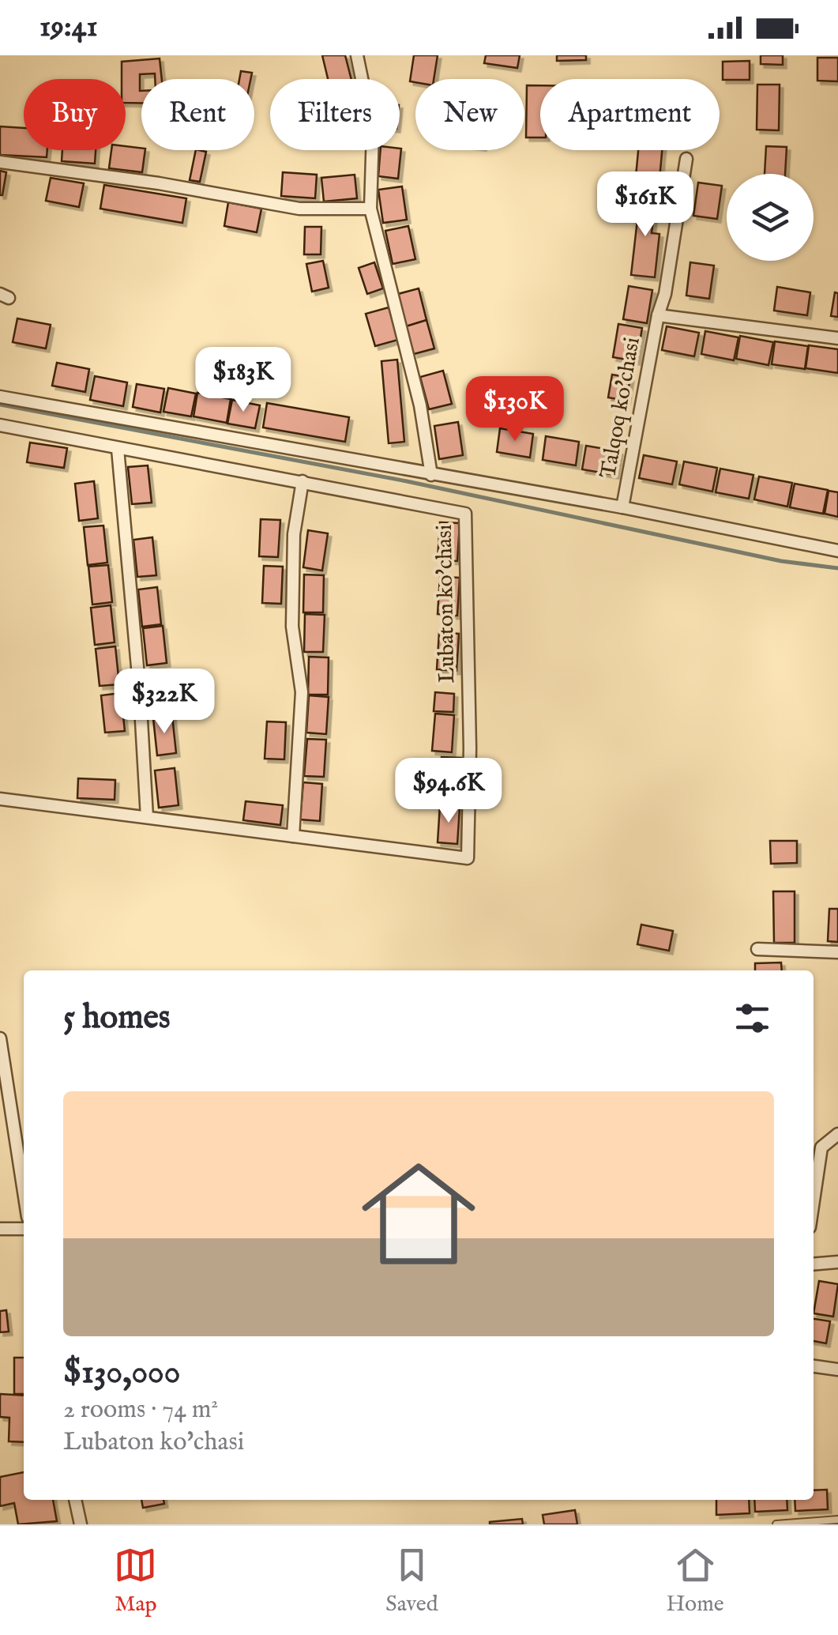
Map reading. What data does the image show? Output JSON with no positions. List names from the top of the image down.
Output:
{
  "streets": {
    "street": ["Talqoq ko'chasi", "Lubaton ko'chasi"]
  },
  "page": {
    "status": "19:41",
    "chip": [
      "Buy",
      "Rent",
      "Filters",
      "New",
      "Apartment"
    ],
    "price": [
      "$161K",
      "$183K",
      "$130K",
      "$322K",
      "$94.6K"
    ],
    "heading": "5 homes",
    "list": [
      {
        "name": "$130,000",
        "note": "2 rooms · 74 m² · Lubaton ko'chasi"
      }
    ],
    "tabs": ["Map", "Saved", "Home"]
  }
}
